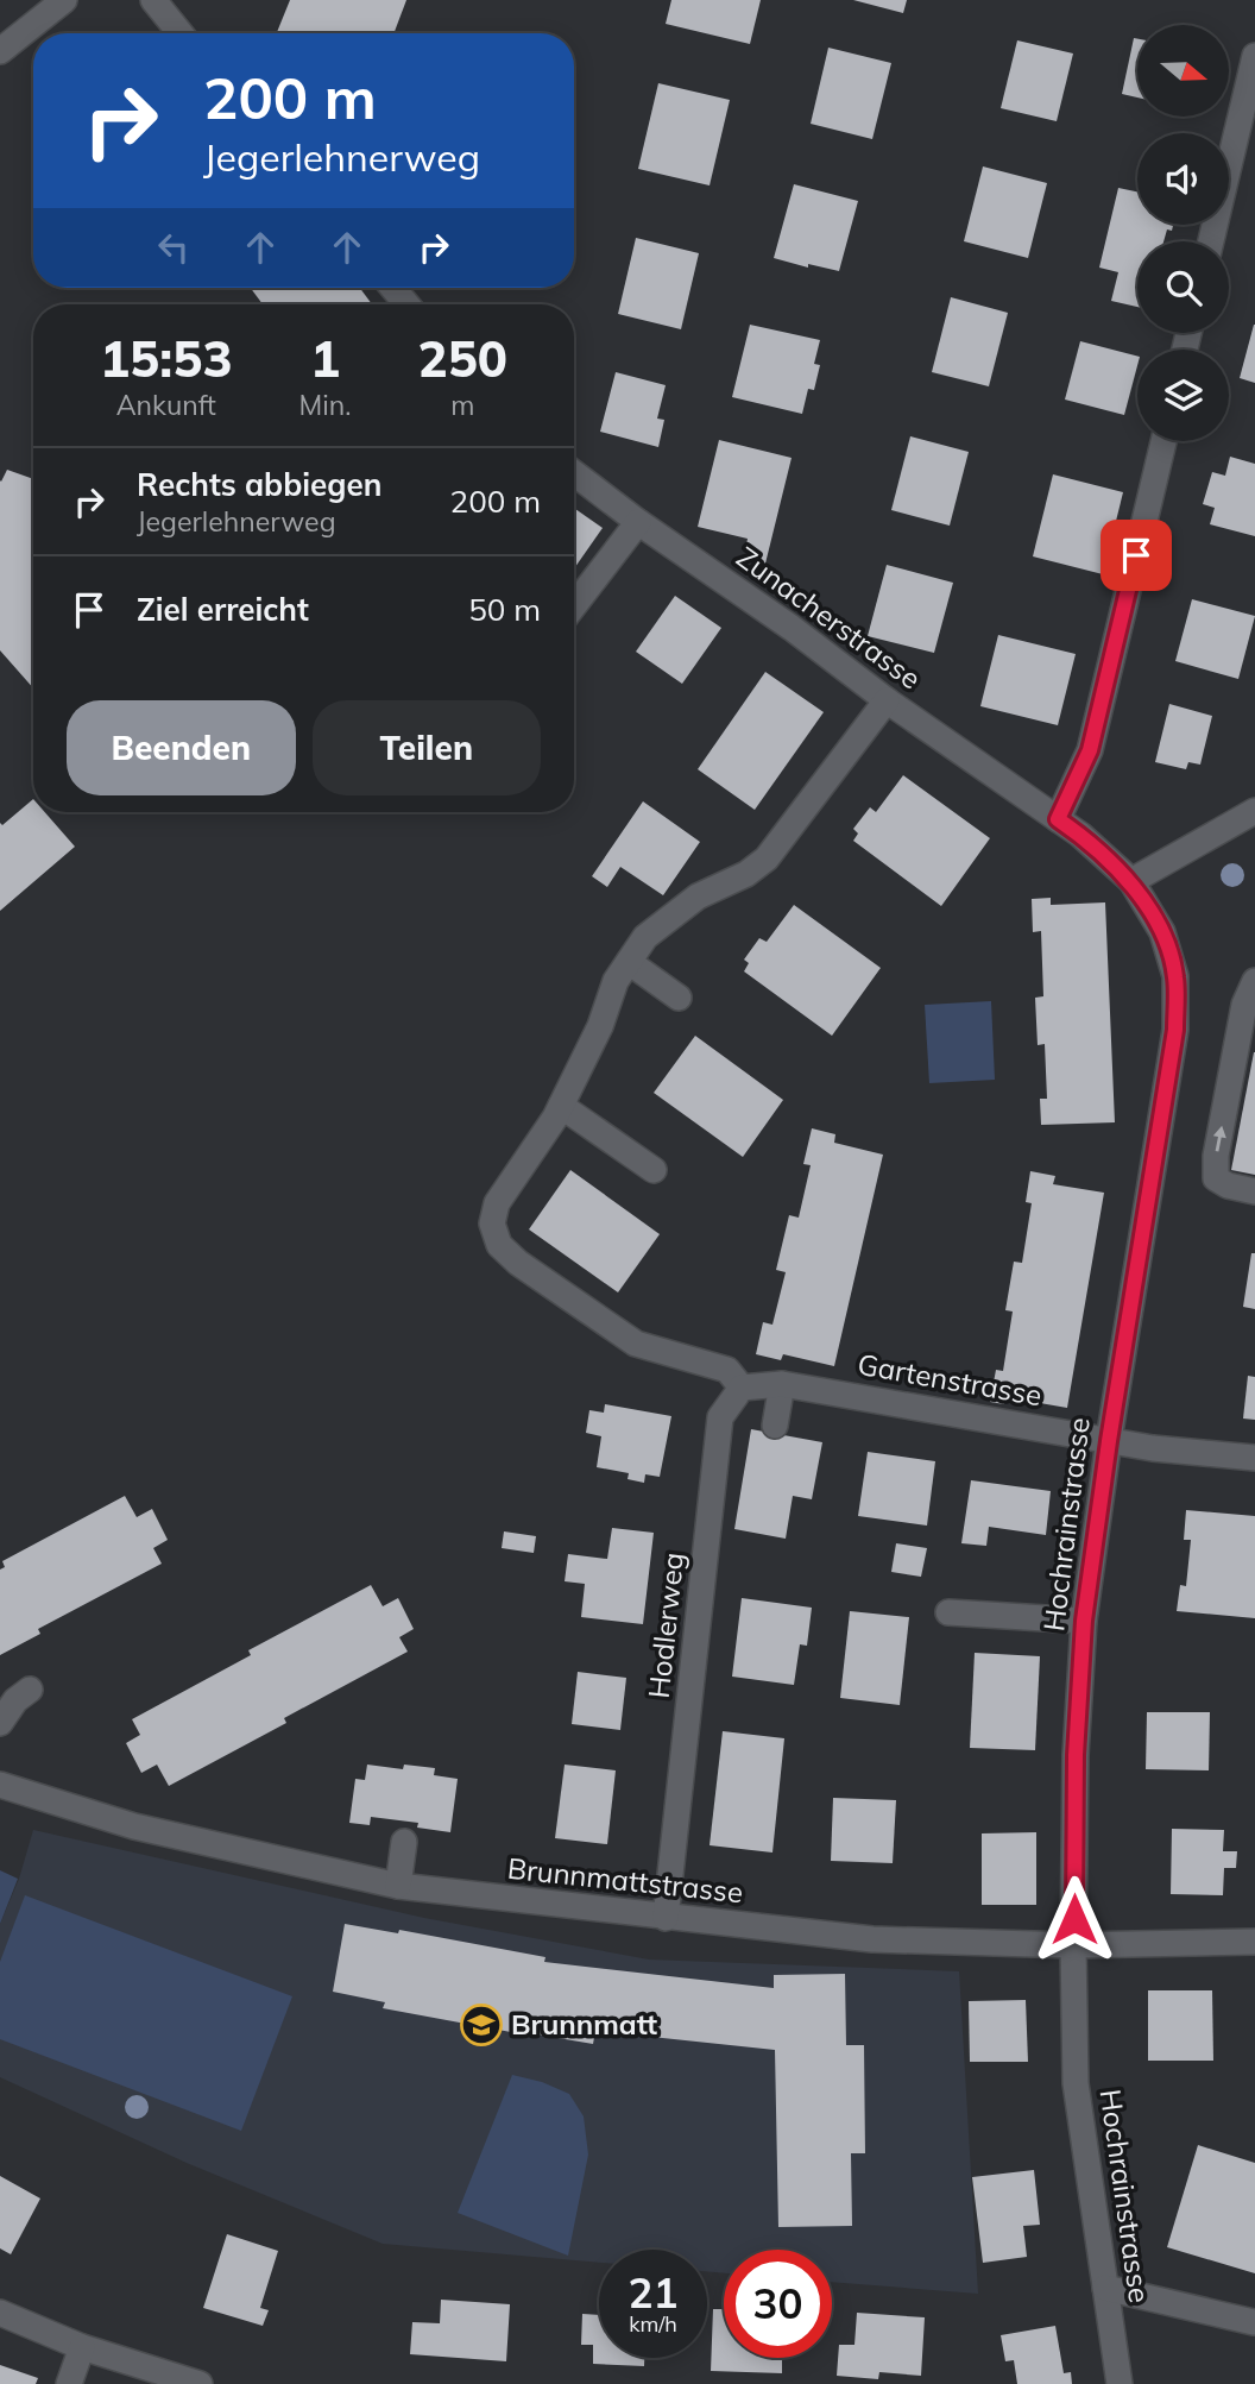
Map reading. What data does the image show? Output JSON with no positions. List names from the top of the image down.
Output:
{
  "streets": {
    "street": [
      "Zunacherstrasse",
      "Gartenstrasse",
      "Hochrainstrasse",
      "Hodlerweg",
      "Brunnmattstrasse"
    ]
  },
  "crossings": [
    ["Zunacherstrasse", "Hochrainstrasse"],
    ["Gartenstrasse", "Hochrainstrasse"],
    ["Hochrainstrasse", "Brunnmattstrasse"],
    ["Hodlerweg", "Brunnmattstrasse"]
  ],
  "places": {
    "school or university": ["Brunnmatt"]
  },
  "north": "right",
  "page": {
    "turn": ["200 m", "Jegerlehnerweg"],
    "eta": [
      "15:53",
      "Ankunft",
      "1",
      "Min.",
      "250",
      "m"
    ],
    "list": [
      {
        "name": "Rechts abbiegen",
        "note": "Jegerlehnerweg",
        "value": "200 m"
      },
      {
        "name": "Ziel erreicht",
        "value": "50 m"
      }
    ],
    "buttons": ["Beenden", "Teilen"],
    "speed": "21 km/h",
    "limit": "30"
  }
}
